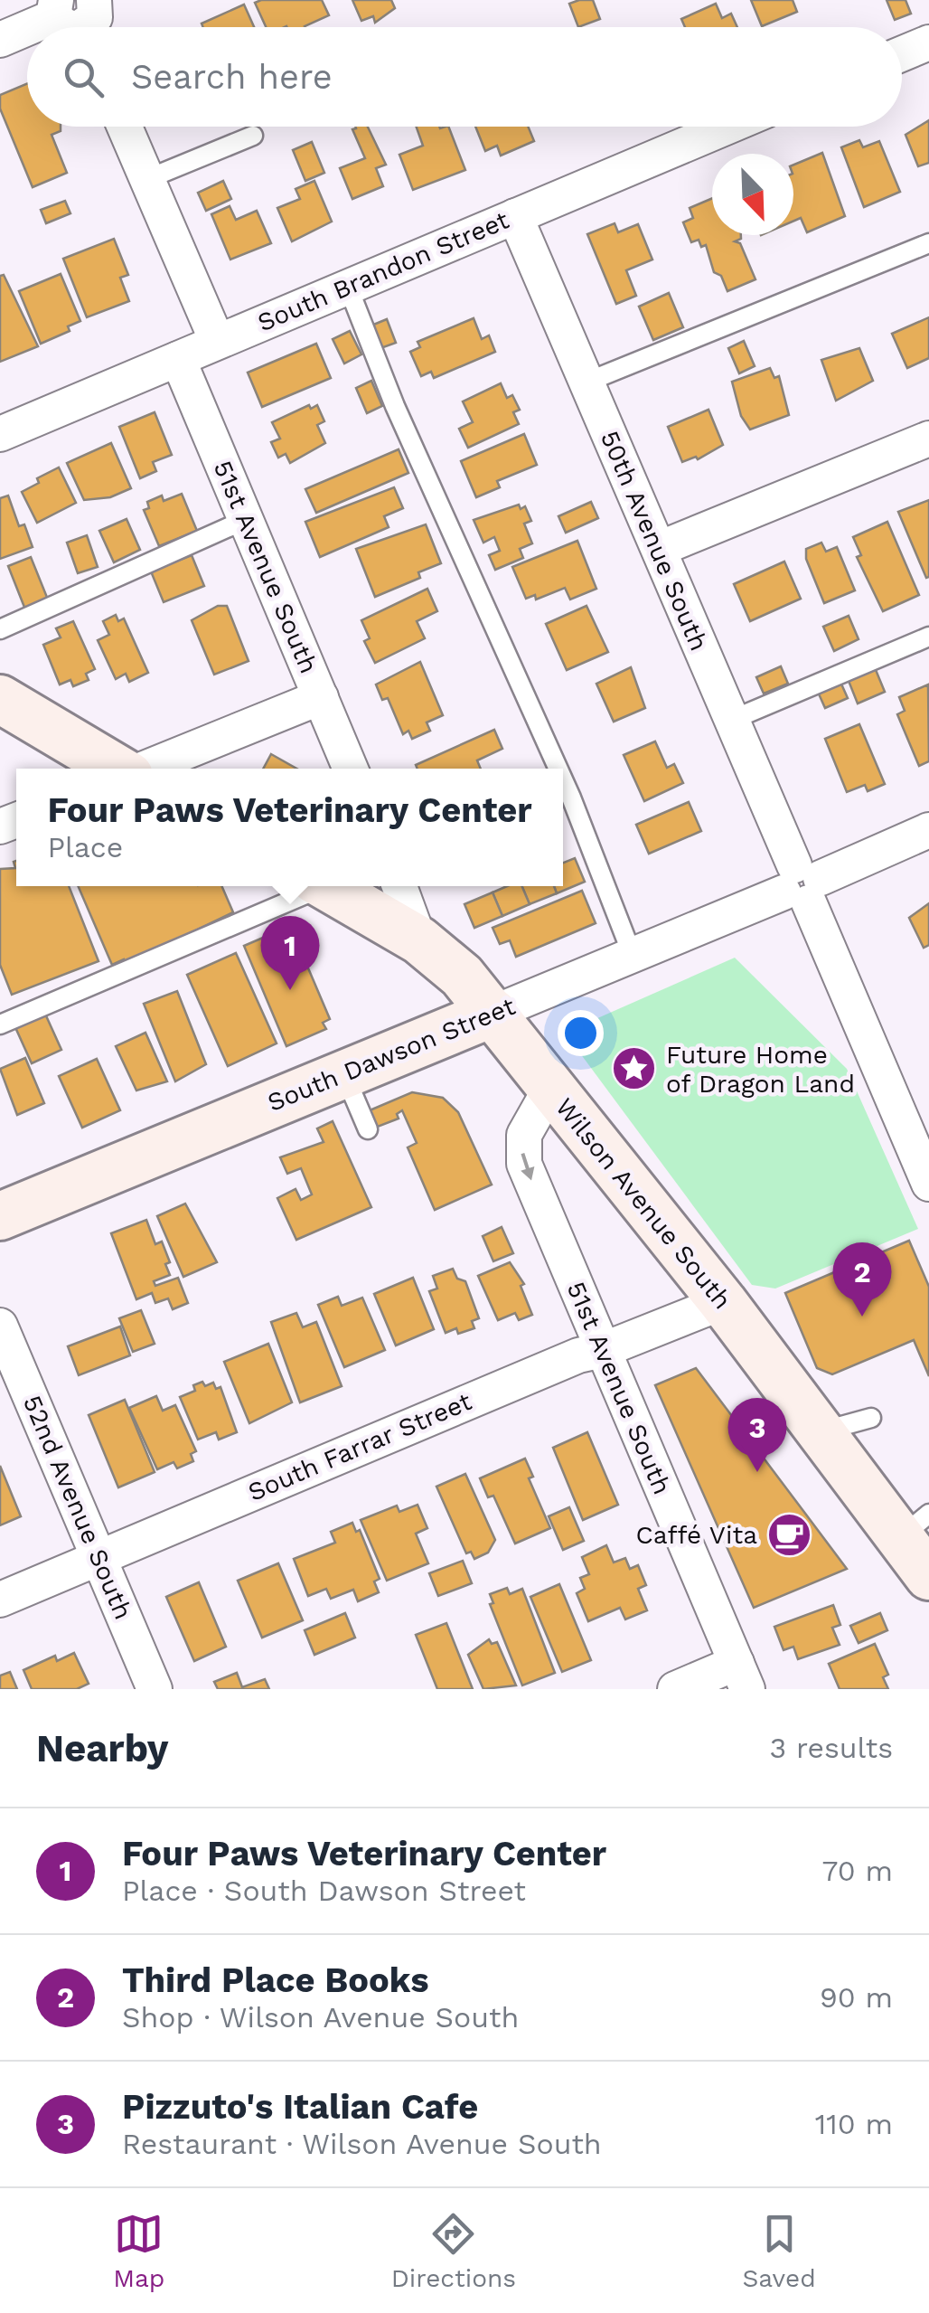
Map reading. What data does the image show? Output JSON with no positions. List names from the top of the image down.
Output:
{
  "streets": {
    "main road": ["South Dawson Street", "Wilson Avenue South"],
    "street": [
      "South Brandon Street",
      "50th Avenue South",
      "51st Avenue South",
      "South Farrar Street",
      "52nd Avenue South"
    ]
  },
  "crossings": [
    ["South Brandon Street", "50th Avenue South"],
    ["South Brandon Street", "51st Avenue South"],
    ["50th Avenue South", "South Dawson Street"],
    ["51st Avenue South", "Wilson Avenue South"],
    ["51st Avenue South", "South Farrar Street"],
    ["South Dawson Street", "Wilson Avenue South"],
    ["Wilson Avenue South", "South Farrar Street"],
    ["South Farrar Street", "52nd Avenue South"]
  ],
  "places": {
    "place": ["Future Home of Dragon Land"],
    "cafe": ["Caffé Vita"]
  },
  "north": "bottom right",
  "page": {
    "search": "Search here",
    "popup": ["Four Paws Veterinary Center", "Place"],
    "pins": ["1", "2", "3"],
    "heading": ["Nearby", "3 results"],
    "list": [
      {
        "mark": "1",
        "name": "Four Paws Veterinary Center",
        "note": "Place · South Dawson Street",
        "value": "70 m"
      },
      {
        "mark": "2",
        "name": "Third Place Books",
        "note": "Shop · Wilson Avenue South",
        "value": "90 m"
      },
      {
        "mark": "3",
        "name": "Pizzuto's Italian Cafe",
        "note": "Restaurant · Wilson Avenue South",
        "value": "110 m"
      }
    ],
    "nav": ["Map", "Directions", "Saved"]
  }
}
